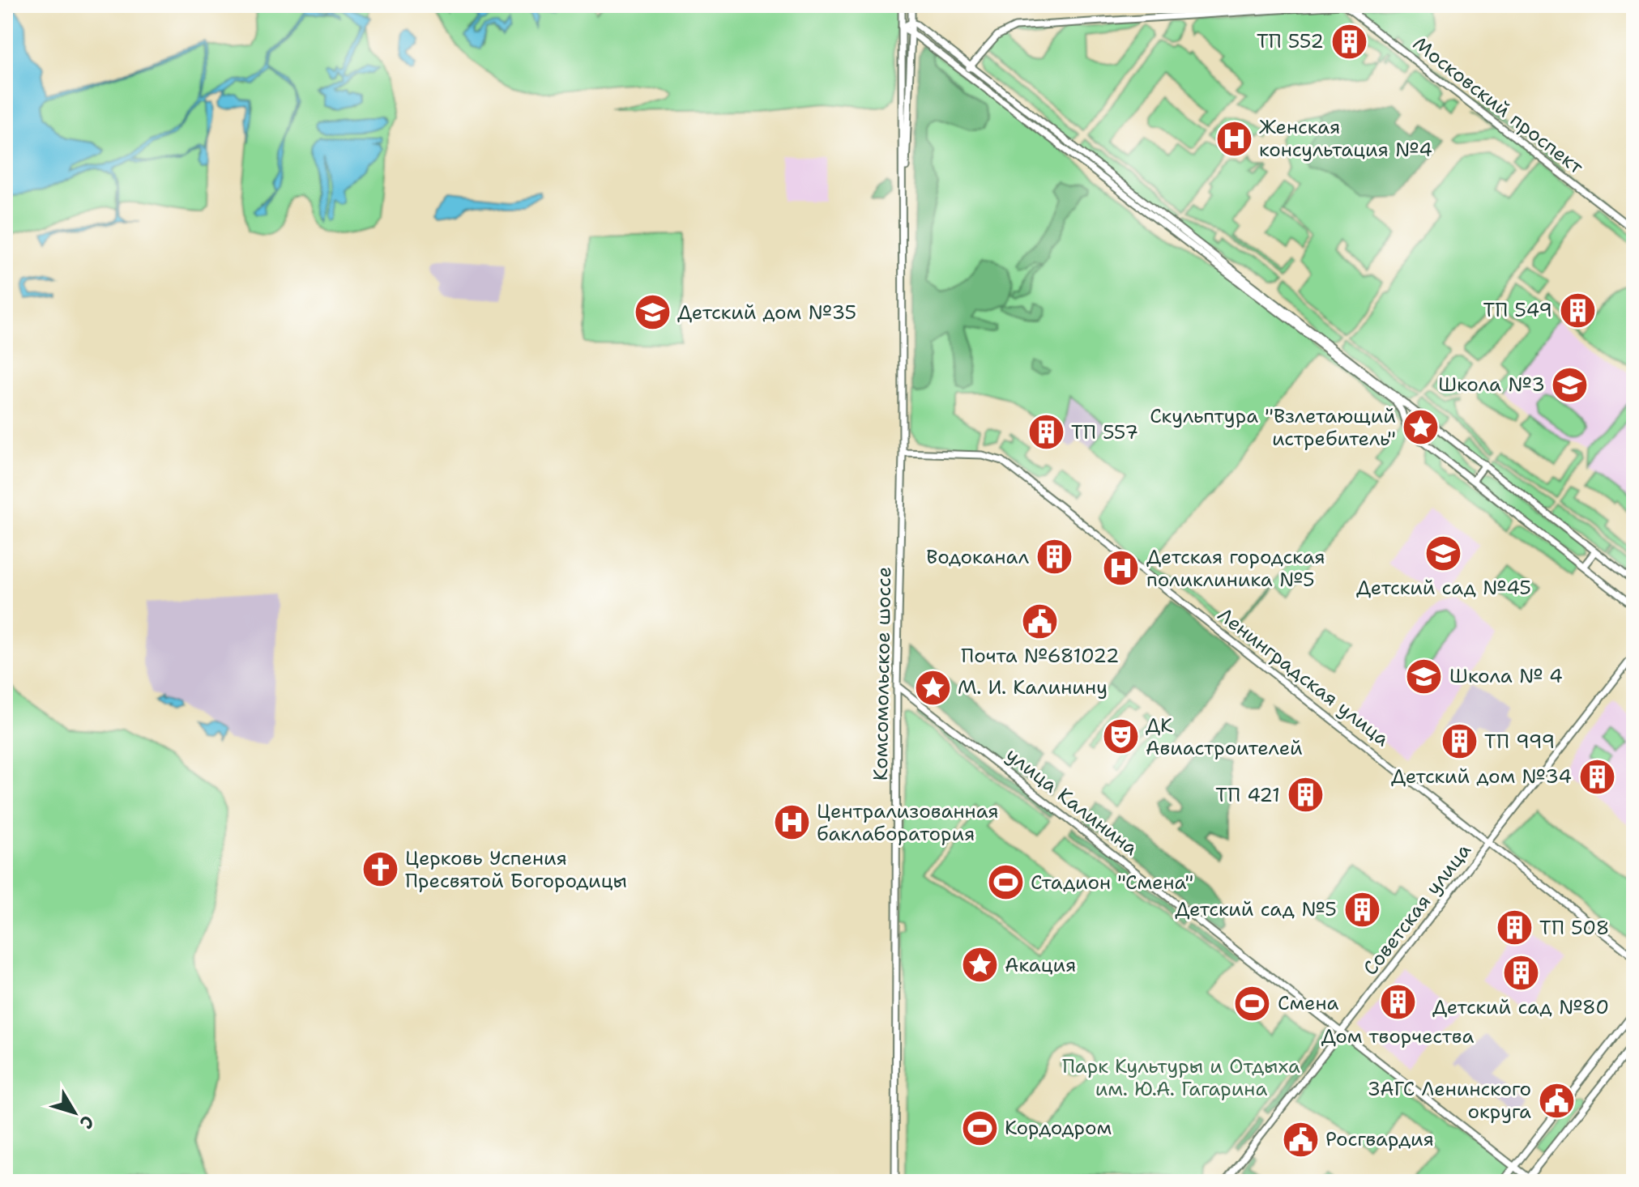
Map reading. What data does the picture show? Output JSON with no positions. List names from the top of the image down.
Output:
{
  "streets": {
    "main road": [
      "Московский проспект",
      "Комсомольское шоссе",
      "Ленинградская улица",
      "улица Калинина",
      "Советская улица"
    ]
  },
  "crossings": [
    ["Комсомольское шоссе", "Ленинградская улица"],
    ["Комсомольское шоссе", "улица Калинина"],
    ["Ленинградская улица", "Советская улица"],
    ["улица Калинина", "Советская улица"]
  ],
  "parks": ["Парк Культуры и Отдыха им. Ю.А. Гагарина"],
  "places": {
    "building": [
      "ТП 552",
      "ТП 549",
      "ТП 557",
      "Водоканал",
      "ТП 999",
      "Детский дом №34",
      "ТП 421",
      "Детский сад №5",
      "ТП 508",
      "Детский сад №80",
      "Дом творчества"
    ],
    "hospital": ["Женская консультация №4", "Детская городская поликлиника №5", "Централизованная баклаборатория"],
    "school or university": [
      "Детский дом №35",
      "Школа №3",
      "Детский сад №45",
      "Школа № 4"
    ],
    "place": ["Скульптура \"Взлетающий истребитель\"", "М. И. Калинину", "Акация"],
    "public building": ["Почта №681022", "ЗАГС Ленинского округа", "Росгвардия"],
    "theatre": ["ДК Авиастроителей"],
    "church": ["Церковь Успения Пресвятой Богородицы"],
    "sports": ["Стадион \"Смена\"", "Смена", "Кордодром"]
  },
  "north": "bottom right"
}
